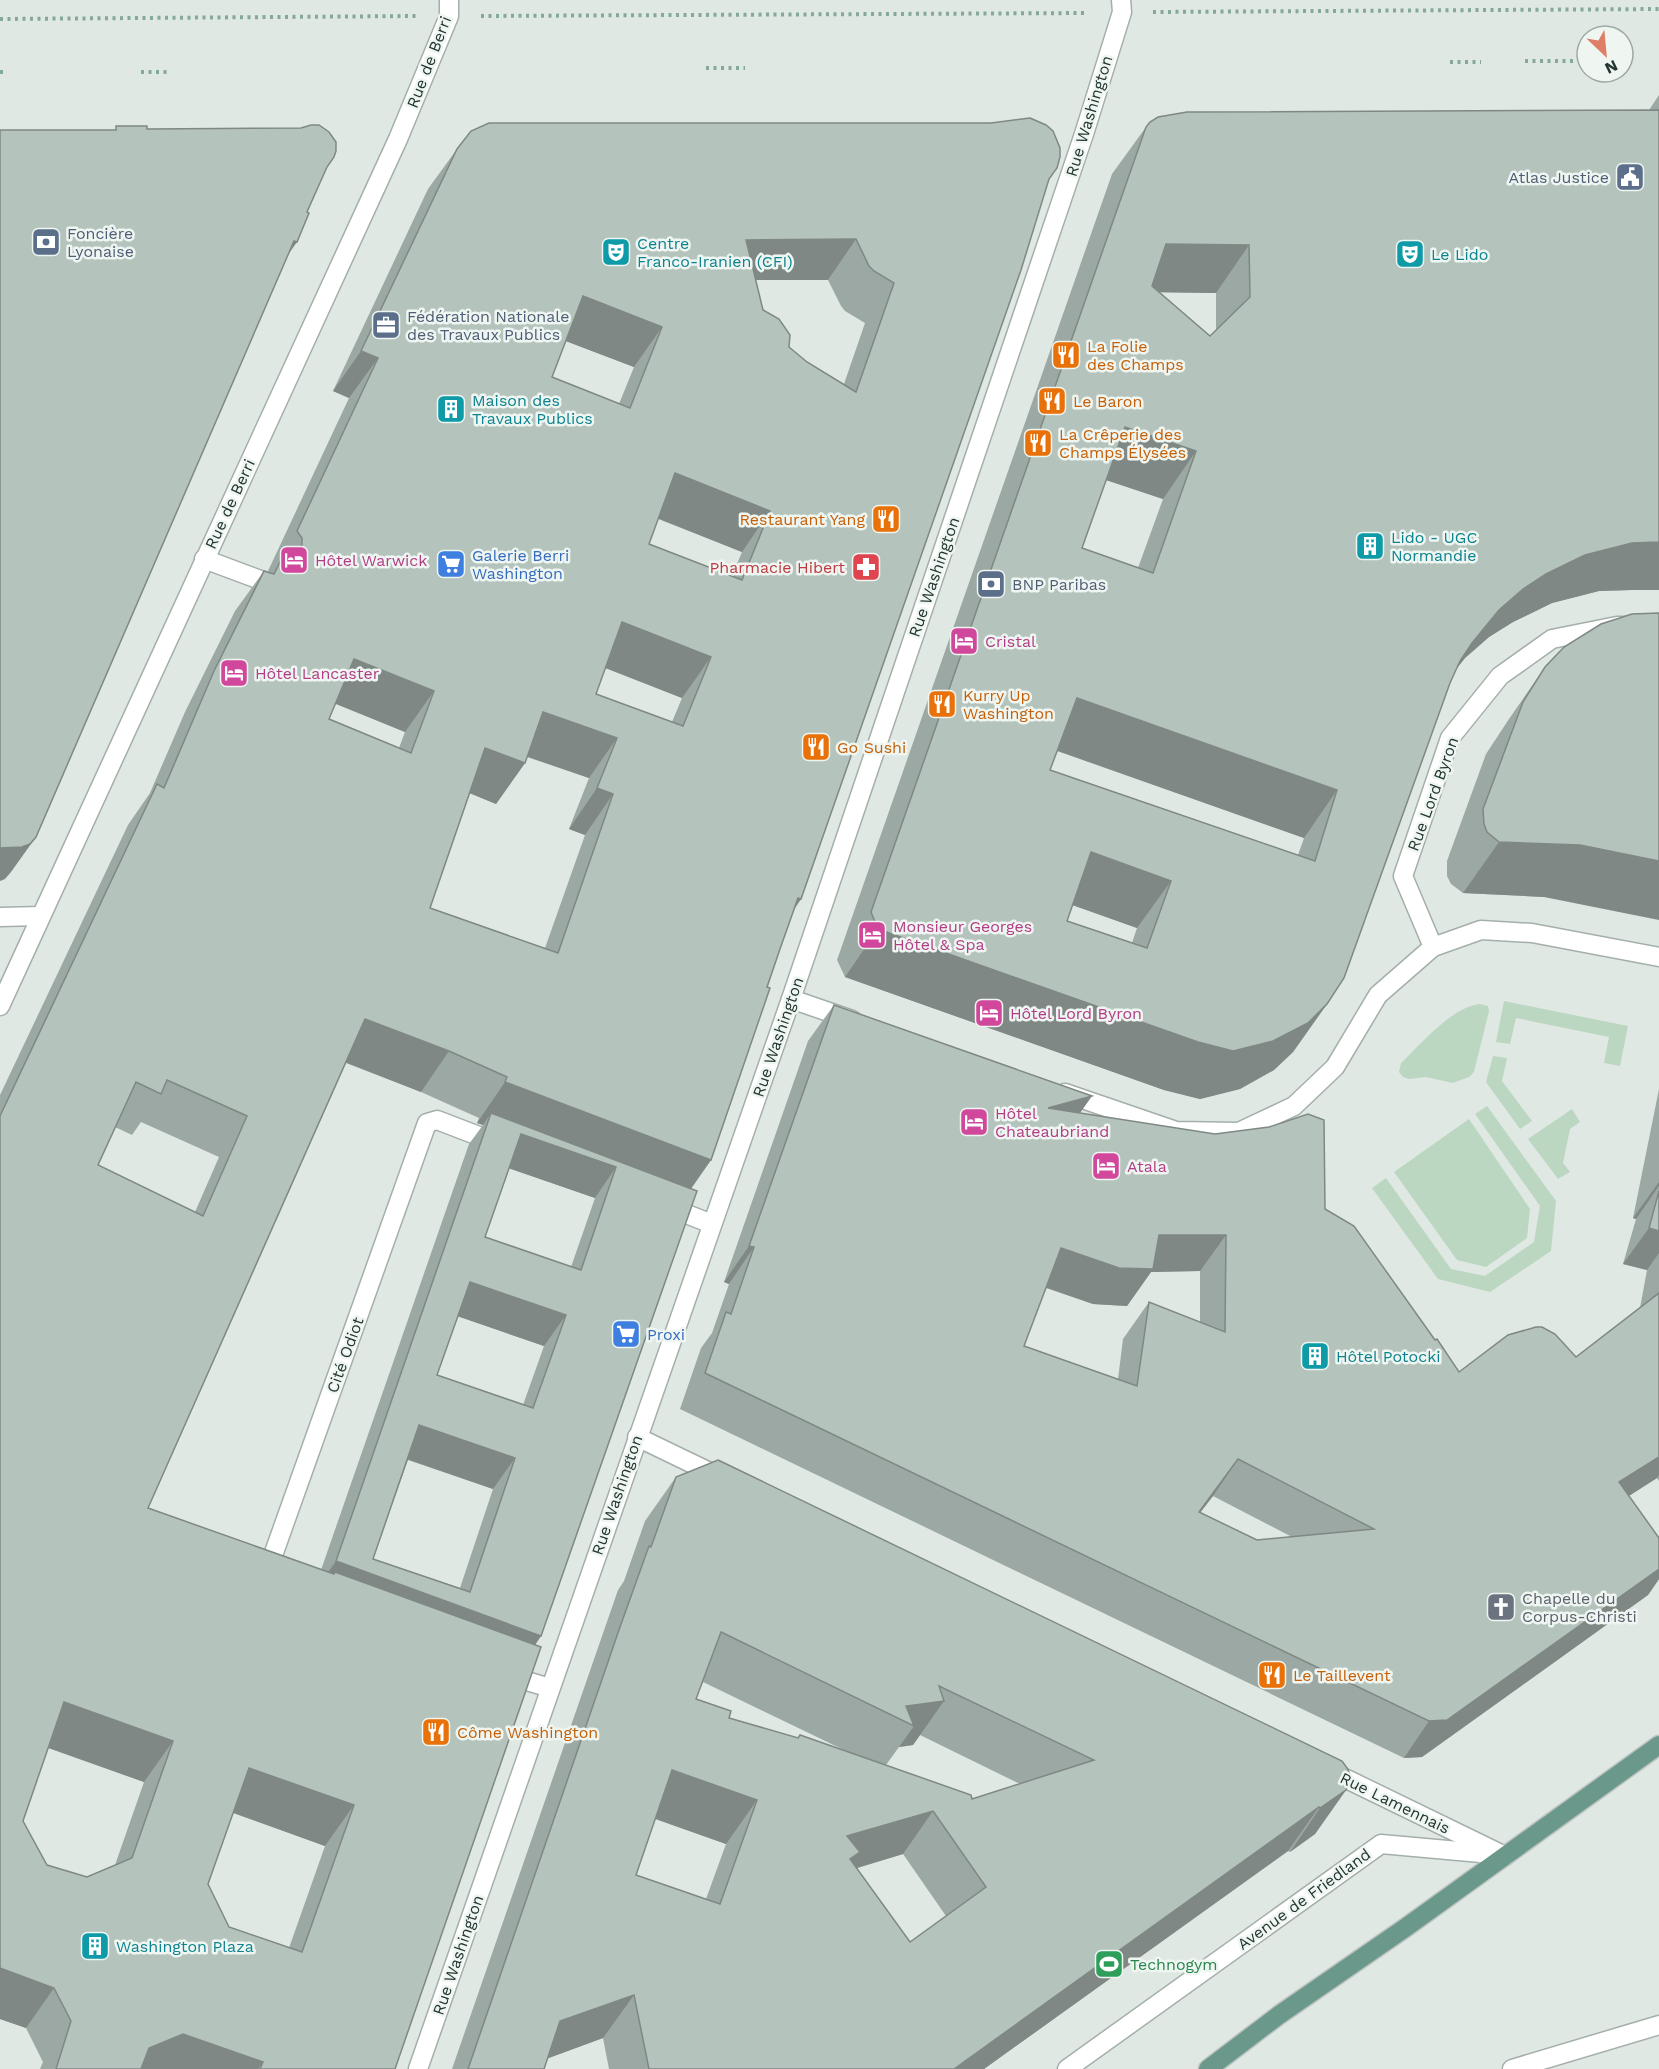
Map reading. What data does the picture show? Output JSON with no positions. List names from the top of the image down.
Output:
{
  "streets": {
    "street": [
      "Rue de Berri",
      "Rue Washington",
      "Rue Lord Byron",
      "Cité Odiot",
      "Rue Lamennais",
      "Avenue de Friedland"
    ]
  },
  "crossings": [
    ["Rue Lamennais", "Avenue de Friedland"]
  ],
  "places": {
    "public building": ["Atlas Justice"],
    "bank": ["Foncière Lyonaise", "BNP Paribas"],
    "theatre": ["Centre Franco-Iranien (CFI)", "Le Lido"],
    "office": ["Fédération Nationale des Travaux Publics"],
    "restaurant": [
      "La Folie des Champs",
      "Le Baron",
      "La Crêperie des Champs Élysées",
      "Restaurant Yang",
      "Kurry Up Washington",
      "Go Sushi",
      "Le Taillevent",
      "Côme Washington"
    ],
    "building": [
      "Maison des Travaux Publics",
      "Lido - UGC Normandie",
      "Hôtel Potocki",
      "Washington Plaza"
    ],
    "hotel": [
      "Hôtel Warwick",
      "Cristal",
      "Hôtel Lancaster",
      "Monsieur Georges Hôtel & Spa",
      "Hôtel Lord Byron",
      "Hôtel Chateaubriand",
      "Atala"
    ],
    "supermarket": ["Galerie Berri Washington", "Proxi"],
    "pharmacy": ["Pharmacie Hibert"],
    "church": ["Chapelle du Corpus-Christi"],
    "sports": ["Technogym"]
  },
  "north": "bottom right"
}
